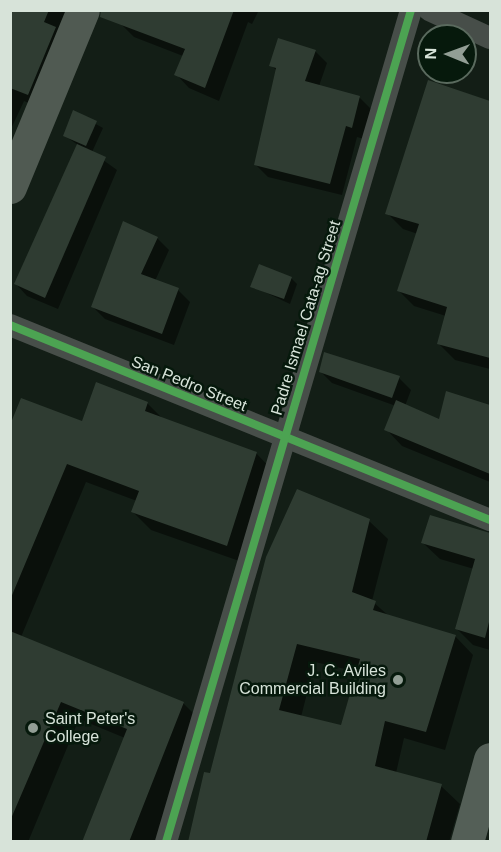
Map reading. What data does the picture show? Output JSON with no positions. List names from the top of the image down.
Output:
{
  "streets": {
    "street": ["Padre Ismael Cata-ag Street", "San Pedro Street"]
  },
  "crossings": [
    ["Padre Ismael Cata-ag Street", "San Pedro Street"]
  ],
  "places": ["J. C. Aviles Commercial Building", "Saint Peter's College"],
  "north": "left"
}
